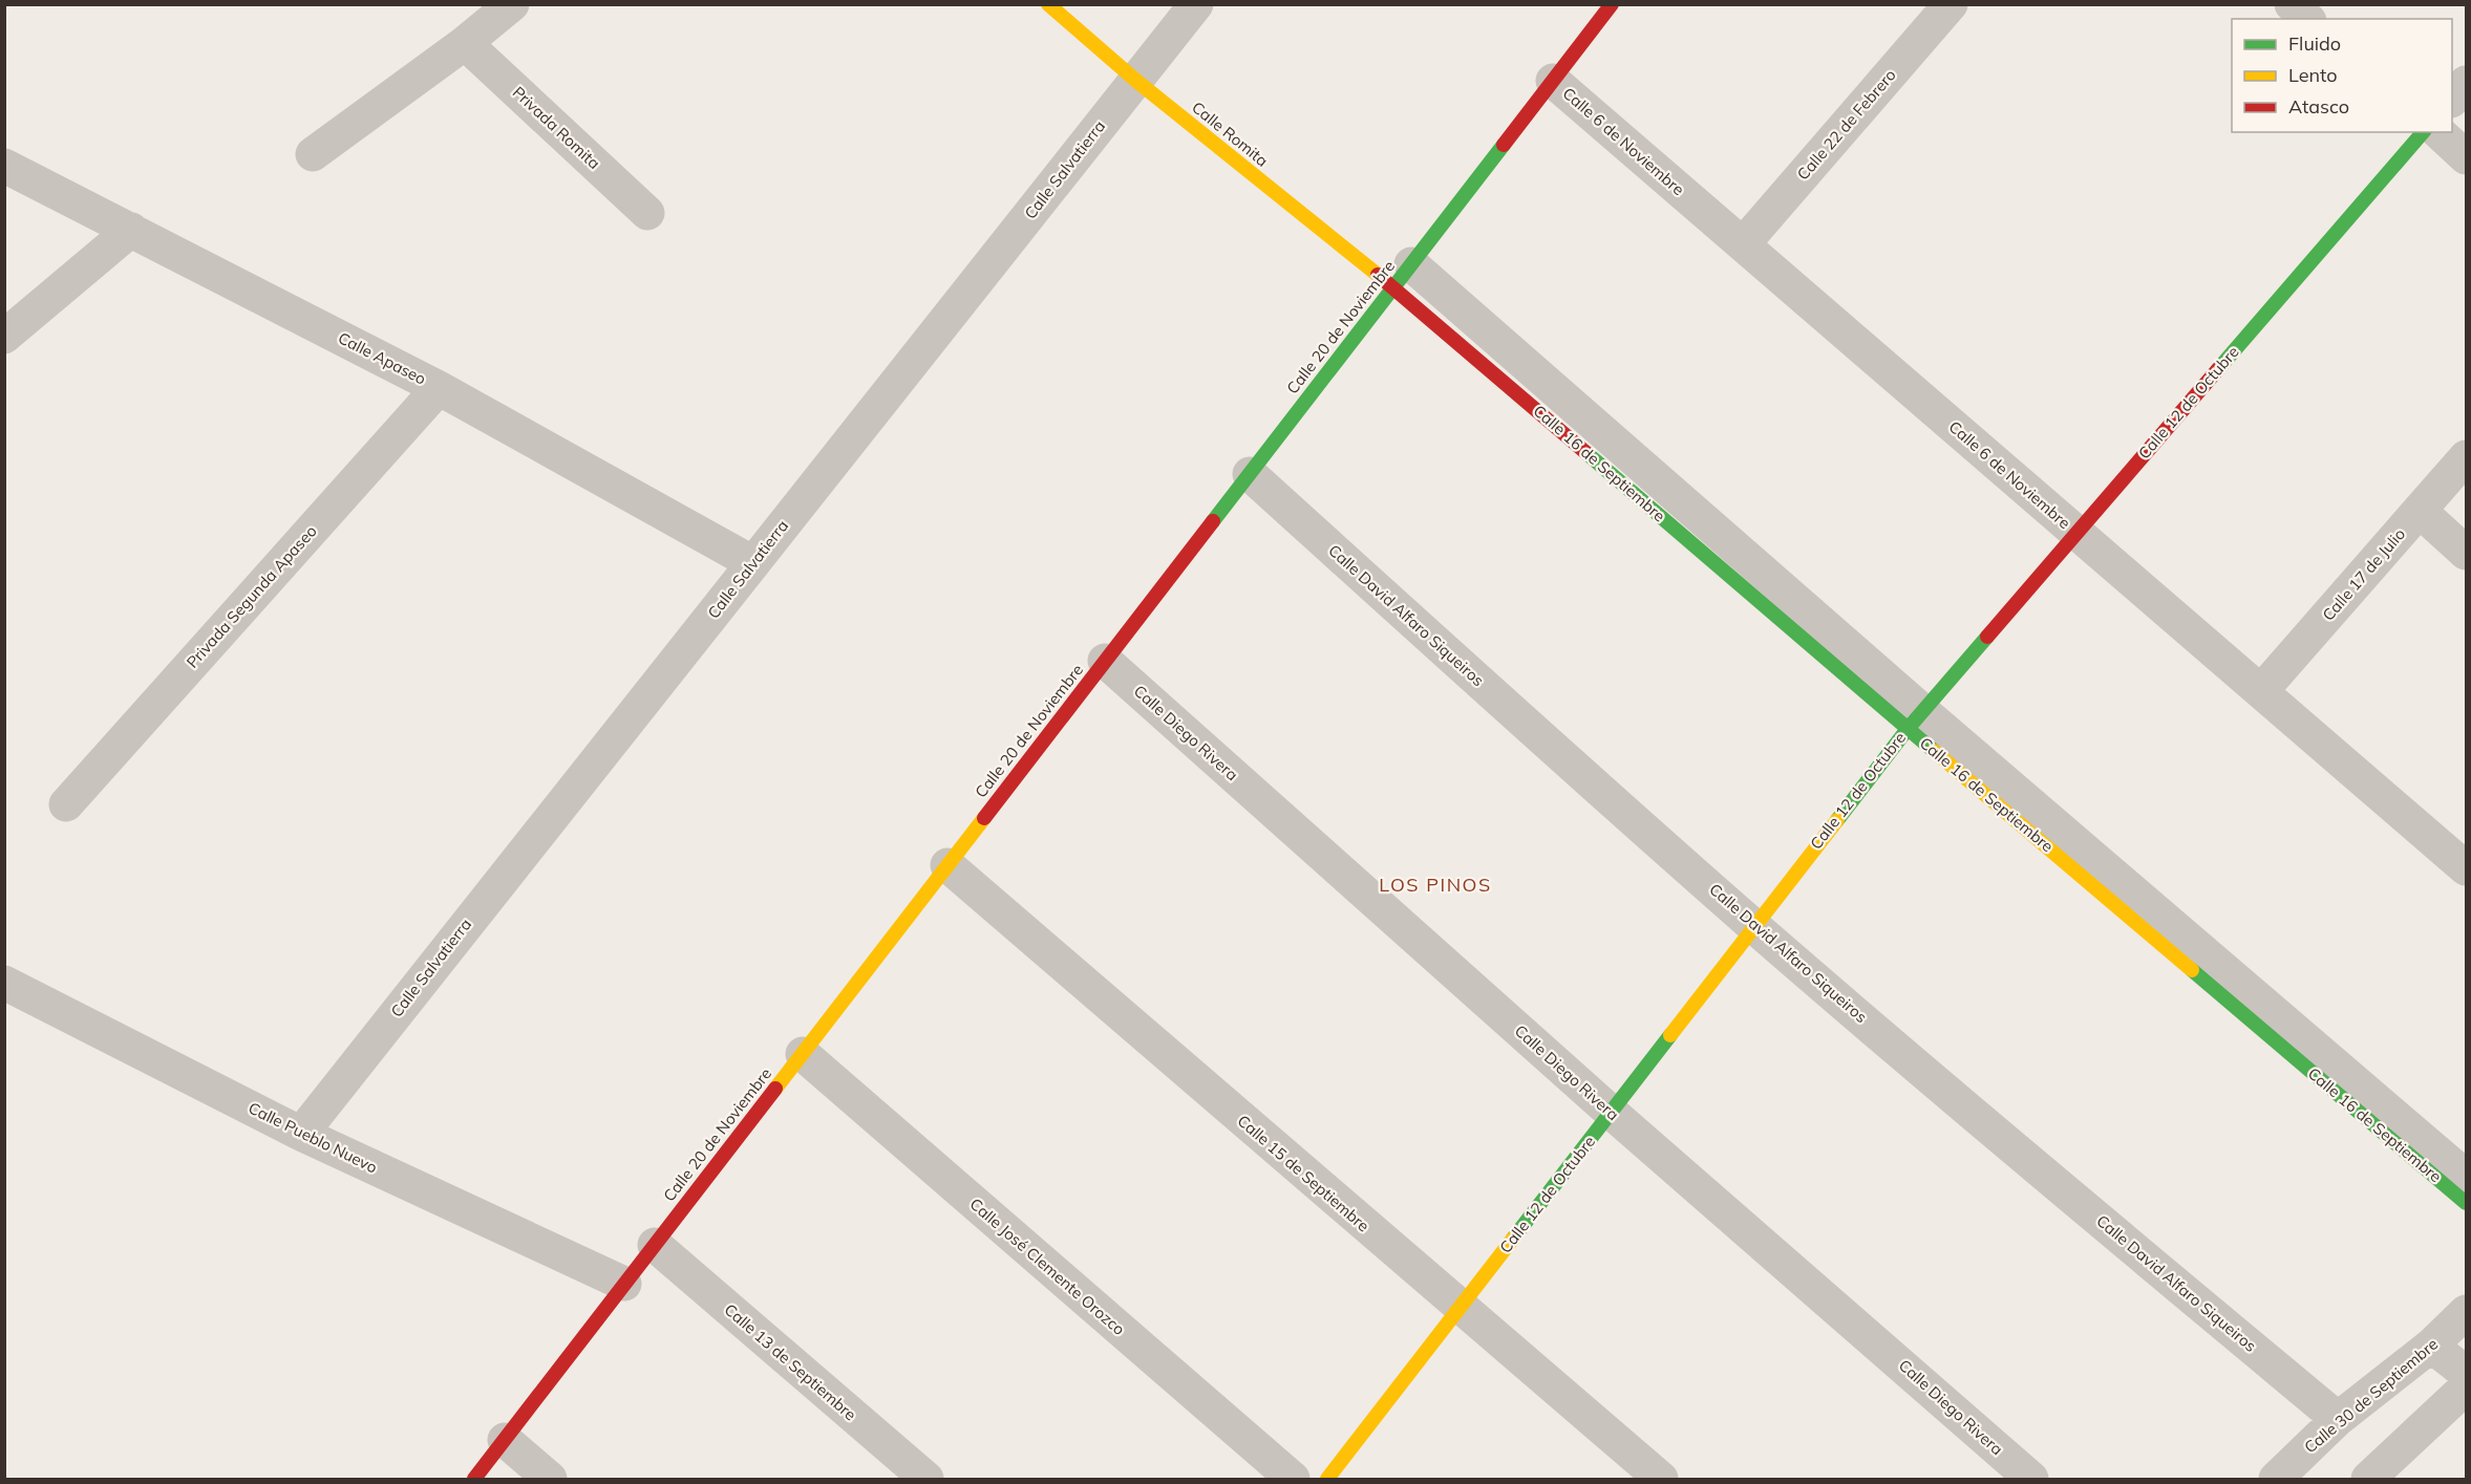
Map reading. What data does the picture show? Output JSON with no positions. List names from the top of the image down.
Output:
{
  "streets": {
    "street": [
      "Calle 22 de Febrero",
      "Privada Romita",
      "Calle Romita",
      "Calle 6 de Noviembre",
      "Calle Salvatierra",
      "Calle 20 de Noviembre",
      "Calle Apaseo",
      "Calle 12 de Octubre",
      "Calle 16 de Septiembre",
      "Calle 17 de Julio",
      "Privada Segunda Apaseo",
      "Calle David Alfaro Siqueiros",
      "Calle Diego Rivera",
      "Calle Pueblo Nuevo",
      "Calle 15 de Septiembre",
      "Calle José Clemente Orozco",
      "Calle 13 de Septiembre",
      "Calle 30 de Septiembre"
    ]
  },
  "crossings": [
    ["Calle 22 de Febrero", "Calle 6 de Noviembre"],
    ["Calle Romita", "Calle Salvatierra"],
    ["Calle Romita", "Calle 20 de Noviembre"],
    ["Calle Romita", "Calle 16 de Septiembre"],
    ["Calle 6 de Noviembre", "Calle 20 de Noviembre"],
    ["Calle 6 de Noviembre", "Calle 12 de Octubre"],
    ["Calle 6 de Noviembre", "Calle 17 de Julio"],
    ["Calle Salvatierra", "Calle Apaseo"],
    ["Calle Salvatierra", "Calle Pueblo Nuevo"],
    ["Calle 20 de Noviembre", "Calle 16 de Septiembre"],
    ["Calle 20 de Noviembre", "Calle David Alfaro Siqueiros"],
    ["Calle 20 de Noviembre", "Calle Diego Rivera"],
    ["Calle 20 de Noviembre", "Calle Pueblo Nuevo"],
    ["Calle 20 de Noviembre", "Calle 15 de Septiembre"],
    ["Calle 20 de Noviembre", "Calle José Clemente Orozco"],
    ["Calle 20 de Noviembre", "Calle 13 de Septiembre"],
    ["Calle Apaseo", "Privada Segunda Apaseo"],
    ["Calle 12 de Octubre", "Calle 16 de Septiembre"],
    ["Calle 12 de Octubre", "Calle David Alfaro Siqueiros"],
    ["Calle 12 de Octubre", "Calle Diego Rivera"],
    ["Calle 12 de Octubre", "Calle 15 de Septiembre"],
    ["Calle David Alfaro Siqueiros", "Calle 30 de Septiembre"]
  ],
  "districts": ["LOS PINOS"],
  "legend": ["Fluido", "Lento", "Atasco"]
}
